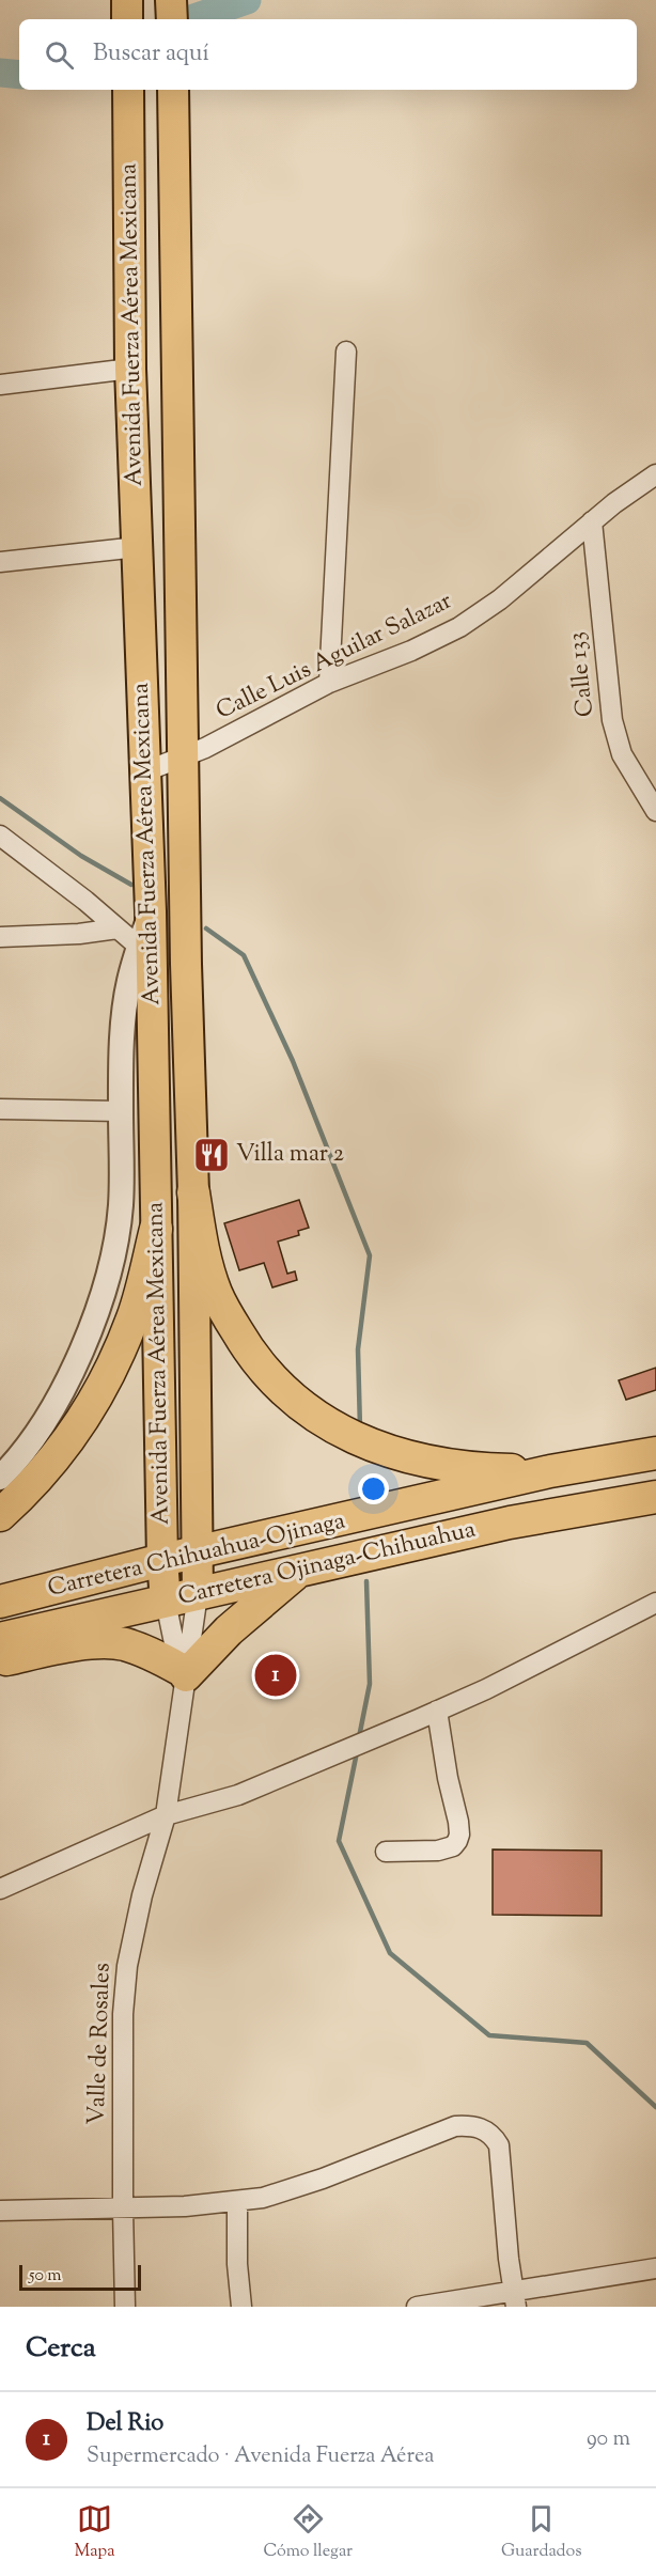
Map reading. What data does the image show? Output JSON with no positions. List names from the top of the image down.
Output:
{
  "streets": {
    "highway": ["Carretera Chihuahua-Ojinaga", "Carretera Ojinaga-Chihuahua"],
    "main road": ["Avenida Fuerza Aérea Mexicana"],
    "street": ["Calle Luis Aguilar Salazar", "Calle 133", "Valle de Rosales"]
  },
  "crossings": [
    ["Avenida Fuerza Aérea Mexicana", "Calle Luis Aguilar Salazar"],
    ["Avenida Fuerza Aérea Mexicana", "Carretera Chihuahua-Ojinaga"],
    ["Avenida Fuerza Aérea Mexicana", "Carretera Ojinaga-Chihuahua"],
    ["Avenida Fuerza Aérea Mexicana", "Valle de Rosales"],
    ["Calle Luis Aguilar Salazar", "Calle 133"],
    ["Carretera Ojinaga-Chihuahua", "Valle de Rosales"]
  ],
  "places": {
    "restaurant": ["Villa mar 2"]
  },
  "scale_bar": "50 m",
  "page": {
    "search": "Buscar aquí",
    "pins": "1",
    "scale": "50 m",
    "heading": "Cerca",
    "list": [
      {
        "mark": "1",
        "name": "Del Rio",
        "note": "Supermercado · Avenida Fuerza Aérea",
        "value": "90 m"
      }
    ],
    "nav": ["Mapa", "Cómo llegar", "Guardados"]
  }
}
